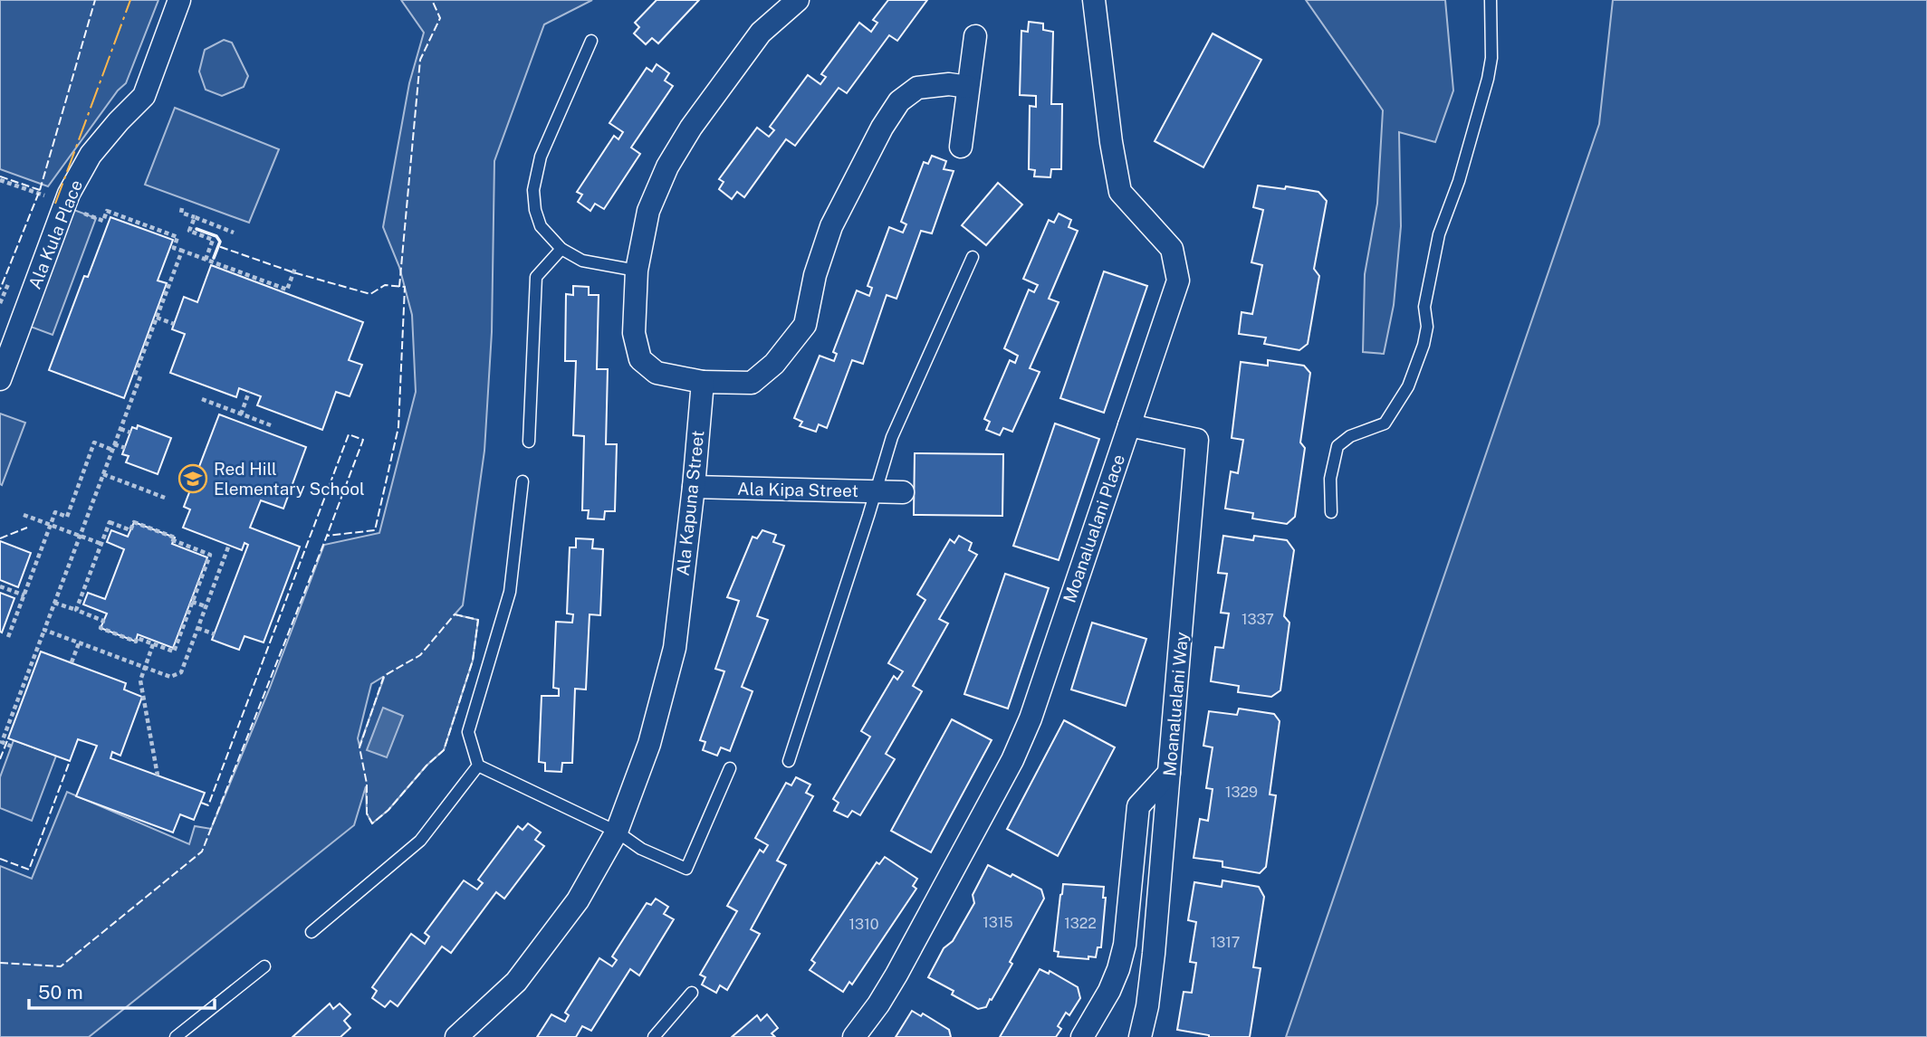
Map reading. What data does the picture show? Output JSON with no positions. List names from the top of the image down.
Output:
{
  "streets": {
    "street": [
      "Ala Kula Place",
      "Ala Kipa Street",
      "Ala Kapuna Street",
      "Moanalualani Place",
      "Moanalualani Way"
    ]
  },
  "crossings": [
    ["Ala Kipa Street", "Ala Kapuna Street"],
    ["Moanalualani Place", "Moanalualani Way"]
  ],
  "places": {
    "school or university": ["Red Hill Elementary School"]
  },
  "house_numbers": [
    "1337",
    "1329",
    "1315",
    "1322",
    "1310",
    "1317"
  ],
  "scale_bar": "50 m"
}
